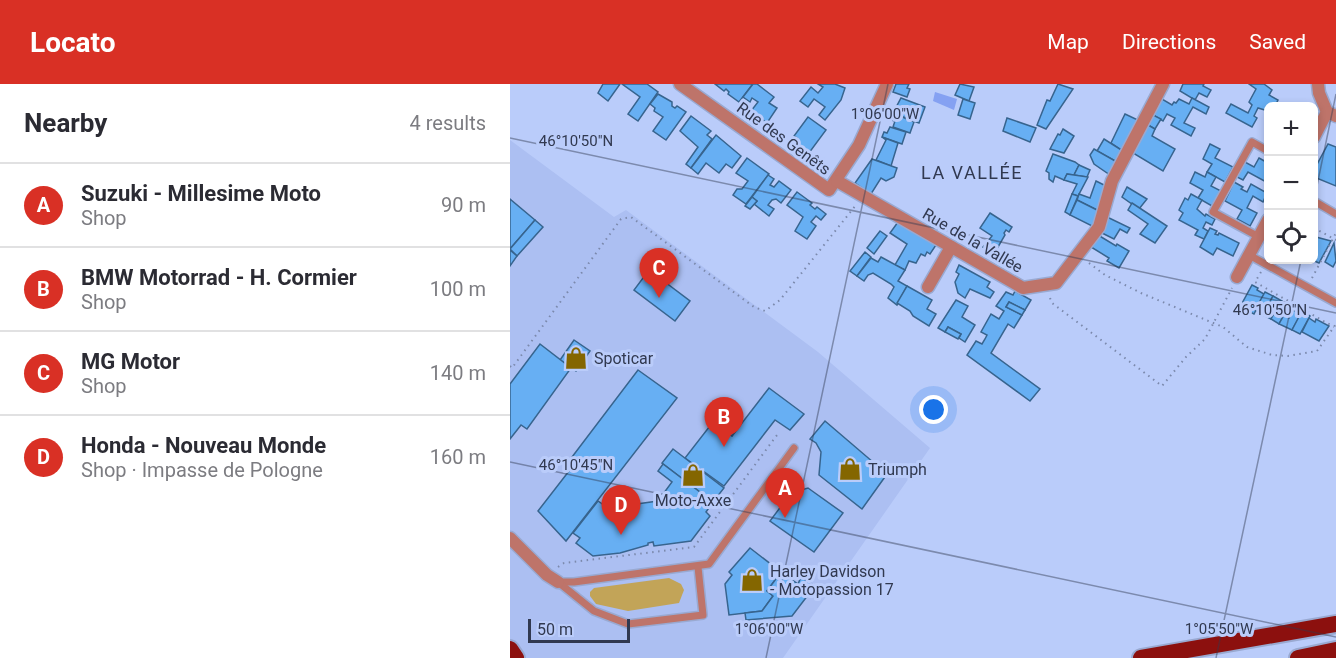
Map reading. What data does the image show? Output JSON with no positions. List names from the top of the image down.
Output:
{
  "streets": {
    "street": ["Rue des Genêts", "Rue de la Vallée"]
  },
  "crossings": [
    ["Rue des Genêts", "Rue de la Vallée"]
  ],
  "districts": ["LA VALLÉE"],
  "places": {
    "shop": [
      "Spoticar",
      "Triumph",
      "Moto-Axxe",
      "Harley Davidson - Motopassion 17"
    ]
  },
  "scale_bar": "50 m",
  "page": {
    "header": "Locato",
    "nav": ["Map", "Directions", "Saved"],
    "heading": ["Nearby", "4 results"],
    "map_buttons": ["+", "−"],
    "list": [
      {
        "mark": "A",
        "name": "Suzuki - Millesime Moto",
        "note": "Shop",
        "value": "90 m"
      },
      {
        "mark": "B",
        "name": "BMW Motorrad - H. Cormier",
        "note": "Shop",
        "value": "100 m"
      },
      {
        "mark": "C",
        "name": "MG Motor",
        "note": "Shop",
        "value": "140 m"
      },
      {
        "mark": "D",
        "name": "Honda - Nouveau Monde",
        "note": "Shop · Impasse de Pologne",
        "value": "160 m"
      }
    ],
    "pins": [
      "C",
      "B",
      "A",
      "D"
    ],
    "scale": "50 m"
  },
  "coordinates": [
    "1°06'00\"W",
    "46°10'50\"N",
    "46°10'45\"N",
    "1°05'50\"W"
  ]
}
